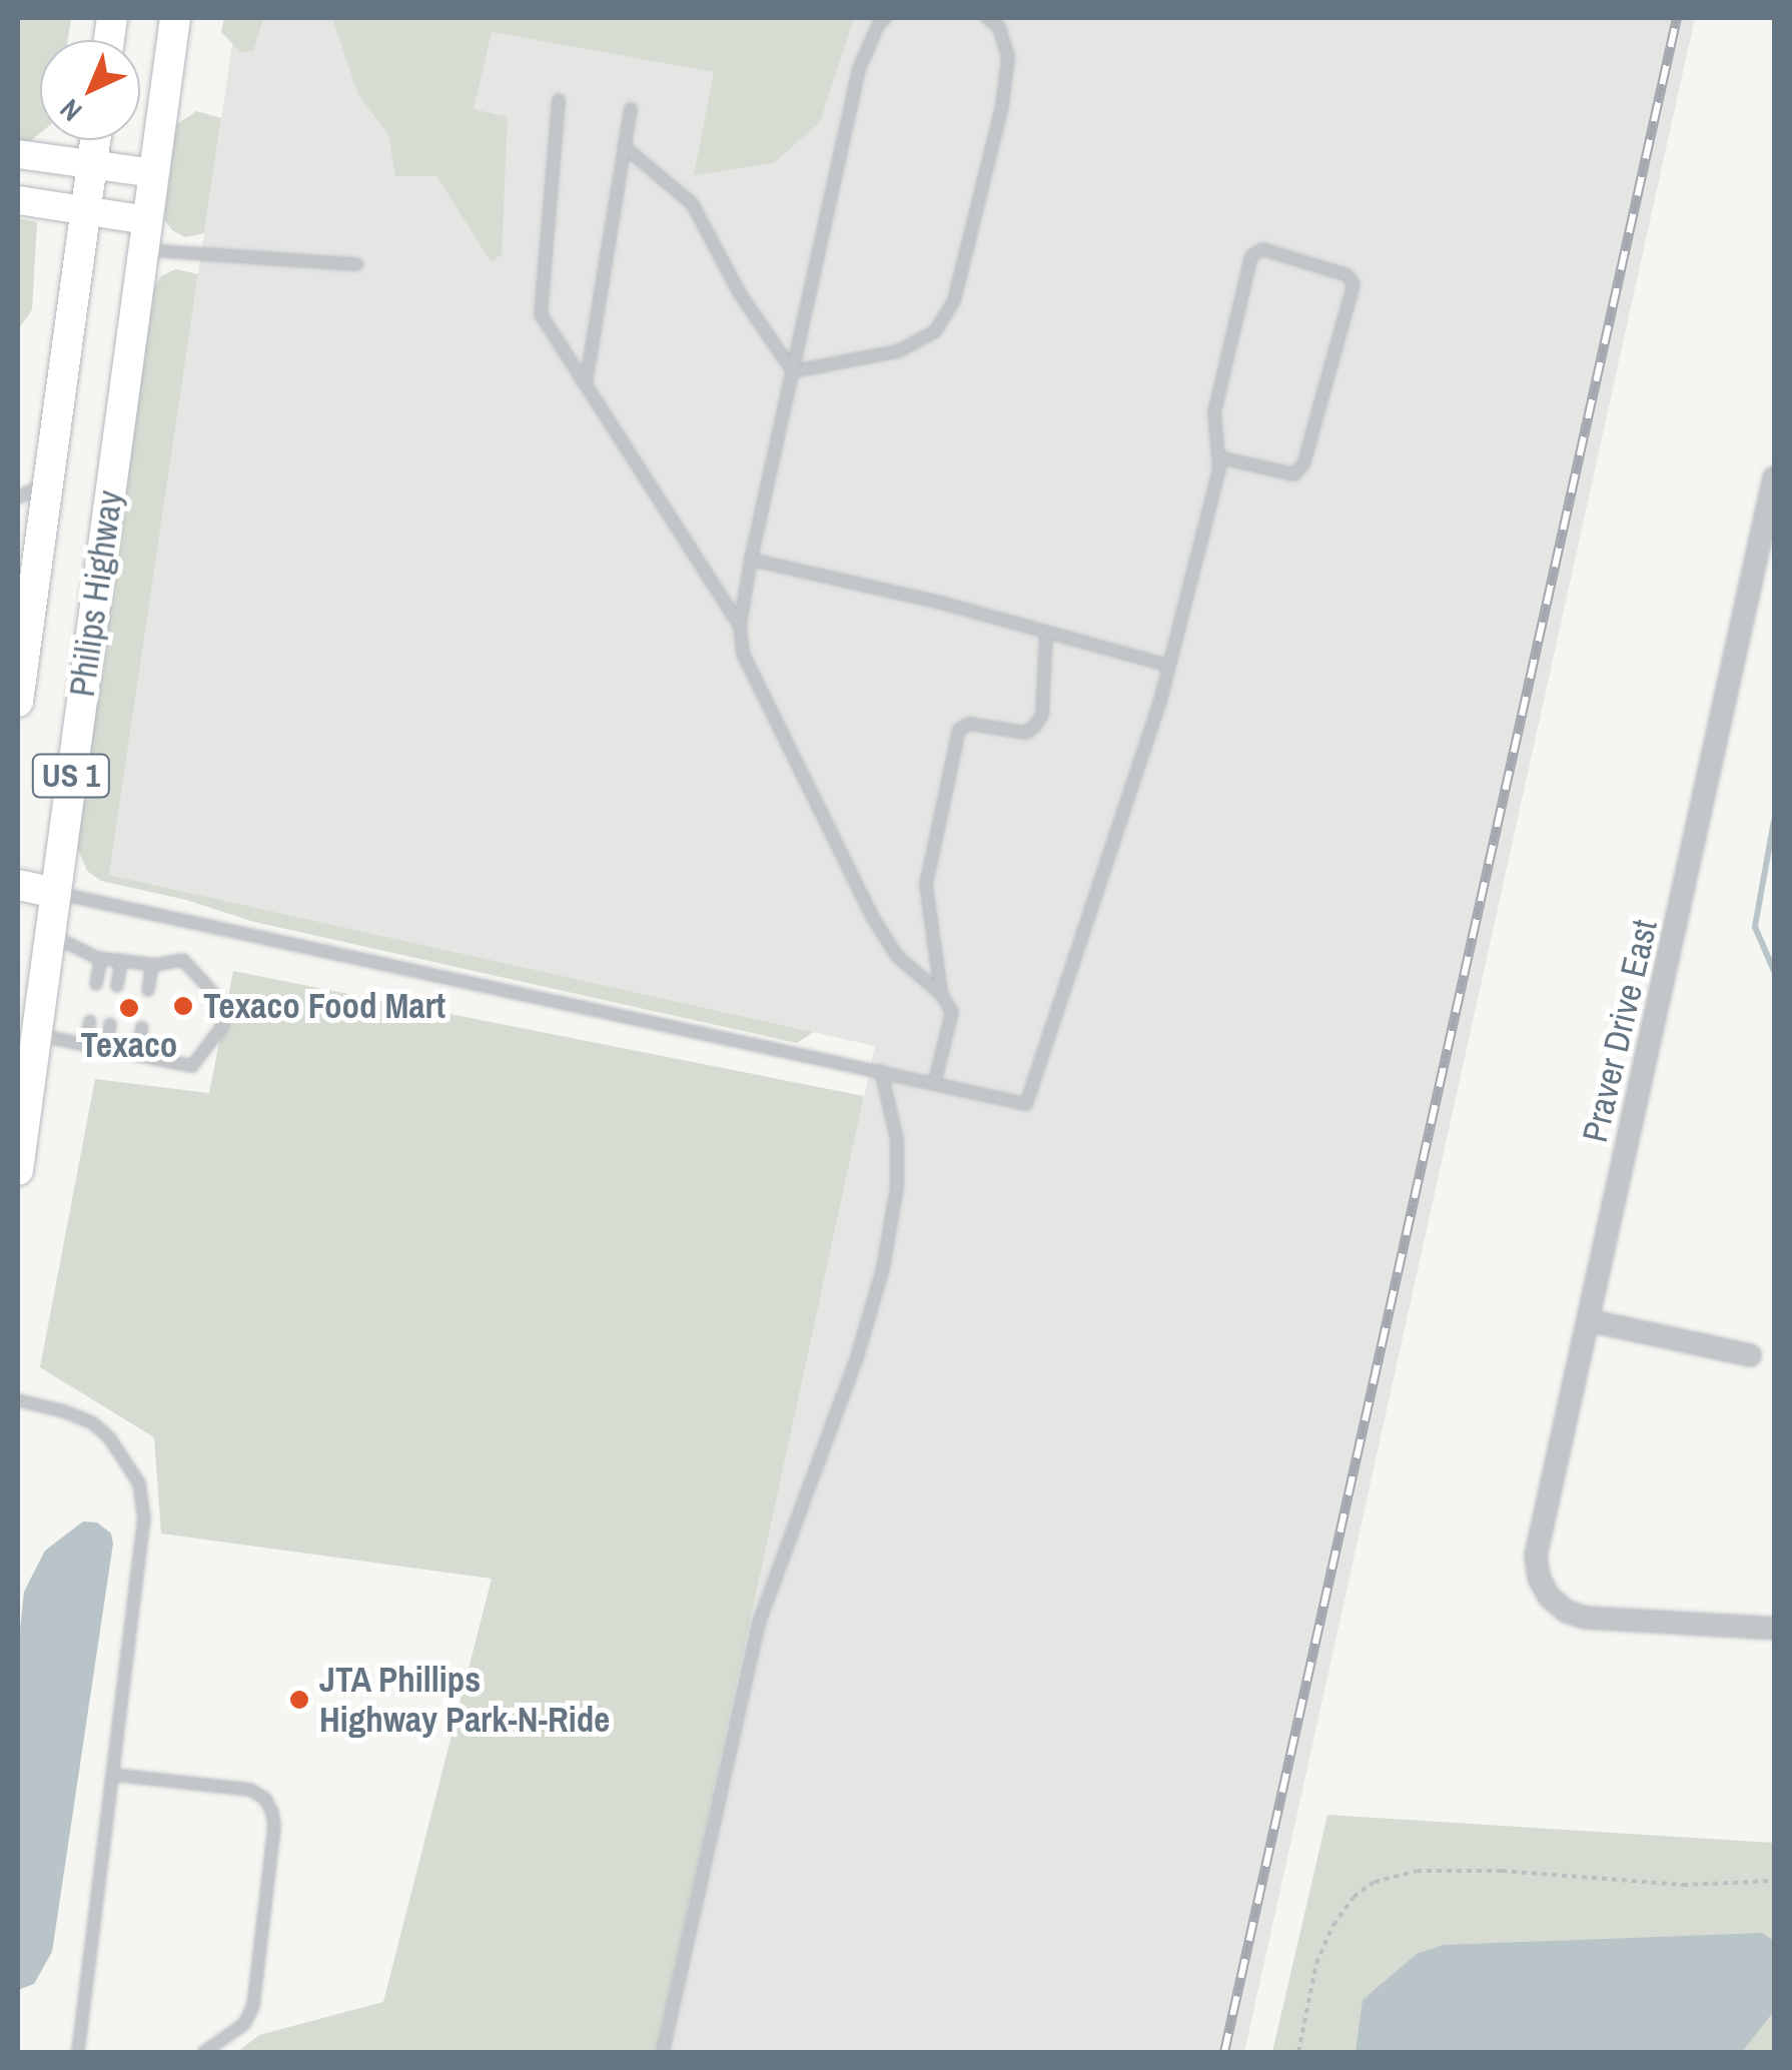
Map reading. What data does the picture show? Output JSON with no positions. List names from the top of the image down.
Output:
{
  "streets": {
    "main road": ["Philips Highway", "US 1"],
    "street": ["Praver Drive East"]
  },
  "places": ["Texaco Food Mart", "Texaco", "JTA Phillips Highway Park-N-Ride"],
  "north": "bottom left"
}
